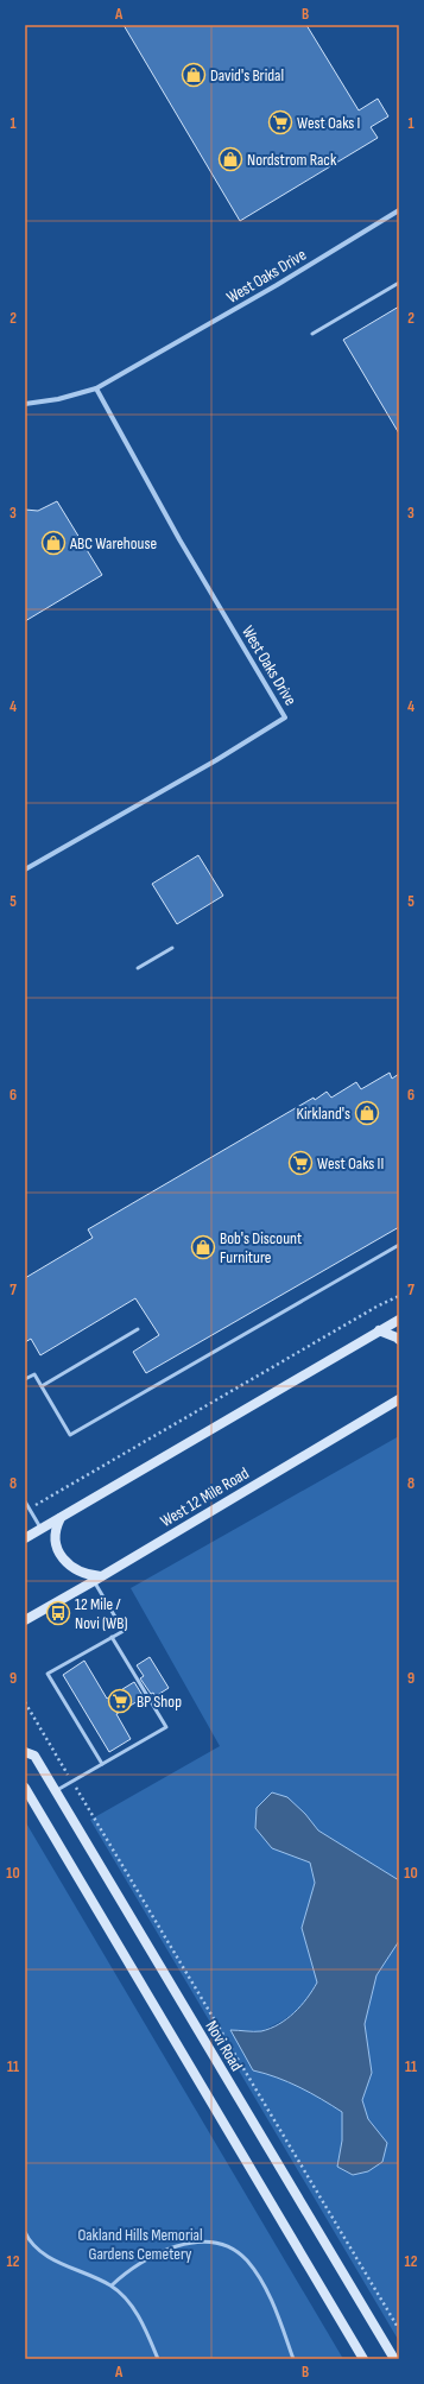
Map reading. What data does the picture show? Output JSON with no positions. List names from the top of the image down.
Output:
{
  "streets": {
    "main road": ["West 12 Mile Road", "Novi Road"],
    "street": ["West Oaks Drive"]
  },
  "parks": ["Oakland Hills Memorial Gardens Cemetery"],
  "places": {
    "shop": [
      "David's Bridal",
      "Nordstrom Rack",
      "ABC Warehouse",
      "Kirkland's",
      "Bob's Discount Furniture"
    ],
    "supermarket": ["West Oaks I", "West Oaks II", "BP Shop"],
    "bus stop": ["12 Mile / Novi (WB)"]
  },
  "grid": {
    "columns": ["A", "B"],
    "rows": [
      "1",
      "2",
      "3",
      "4",
      "5",
      "6",
      "7",
      "8",
      "9",
      "10",
      "11",
      "12"
    ]
  }
}
